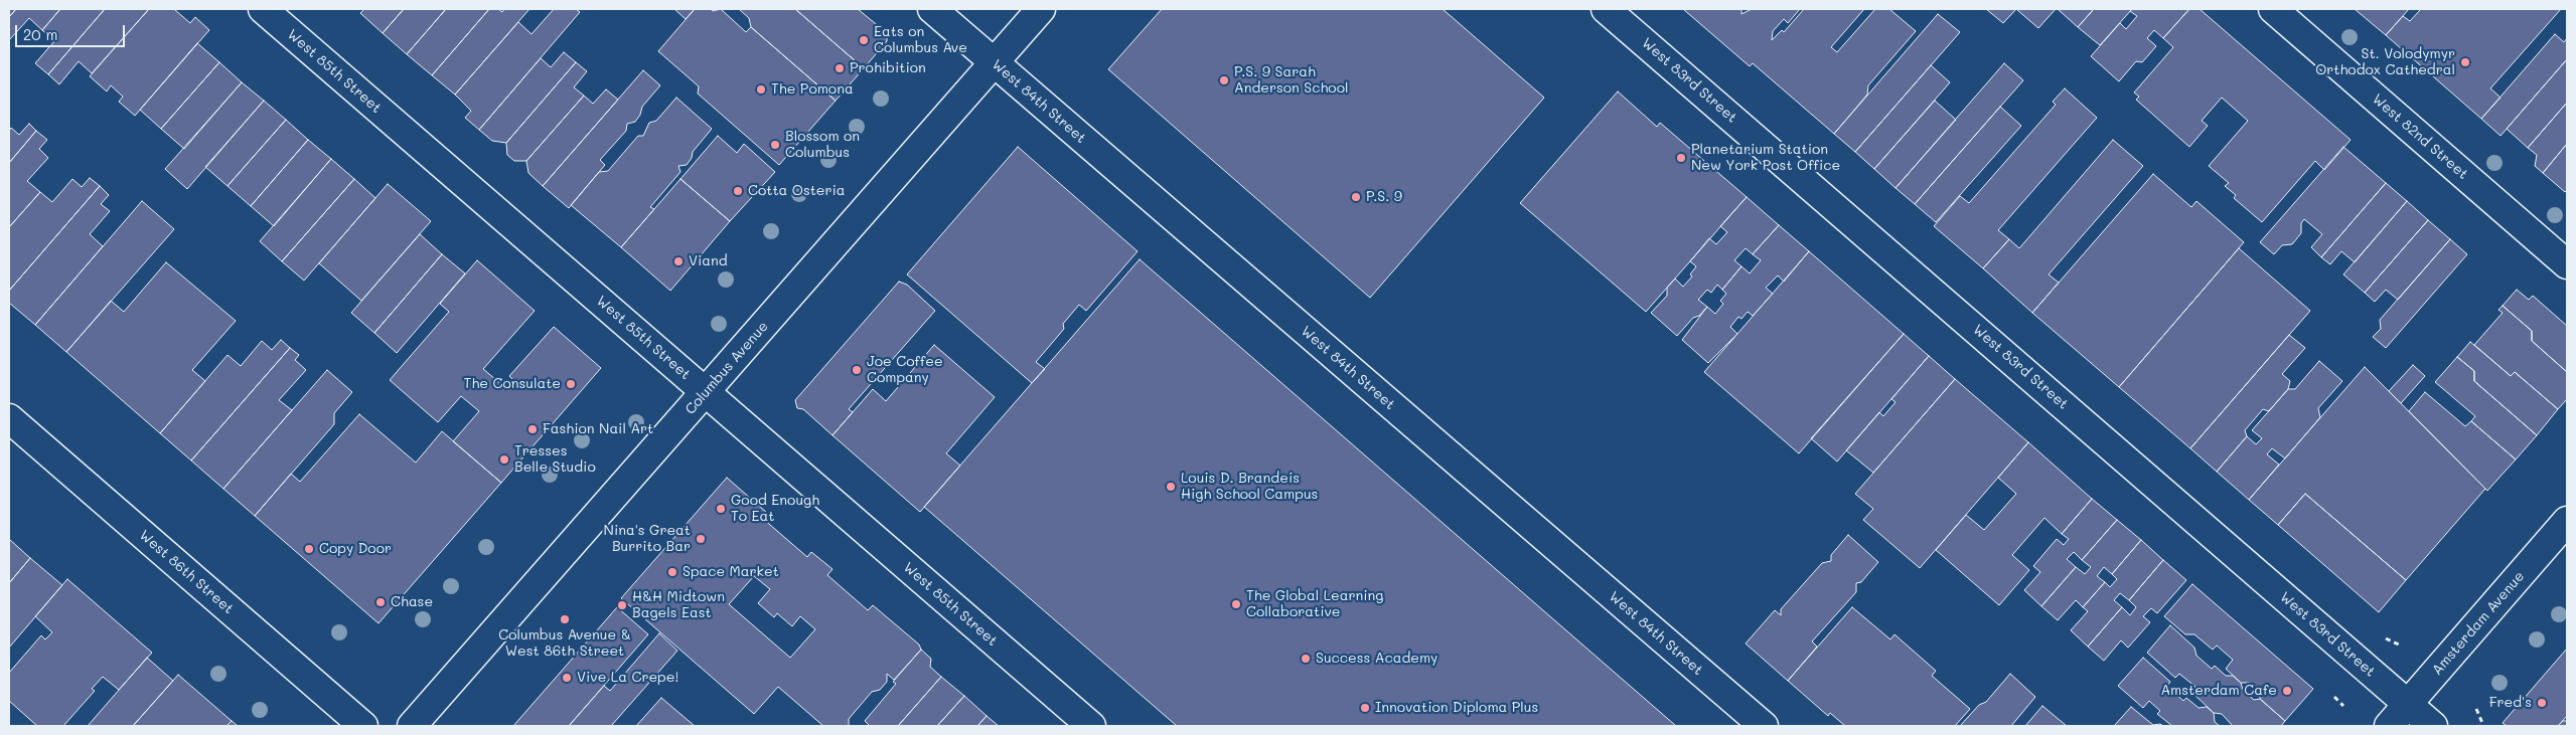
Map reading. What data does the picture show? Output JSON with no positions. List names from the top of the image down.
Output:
{
  "streets": {
    "street": [
      "West 85th Street",
      "West 83rd Street",
      "West 84th Street",
      "West 82nd Street",
      "Columbus Avenue",
      "West 86th Street",
      "Amsterdam Avenue"
    ]
  },
  "crossings": [
    ["West 85th Street", "Columbus Avenue"],
    ["West 83rd Street", "Amsterdam Avenue"],
    ["West 84th Street", "Columbus Avenue"]
  ],
  "places": [
    "Eats on Columbus Ave",
    "St. Volodymyr Orthodox Cathedral",
    "Prohibition",
    "P.S. 9 Sarah Anderson School",
    "The Pomona",
    "Blossom on Columbus",
    "Planetarium Station New York Post Office",
    "Cotta Osteria",
    "P.S. 9",
    "Viand",
    "Joe Coffee Company",
    "The Consulate",
    "Fashion Nail Art",
    "Tresses Belle Studio",
    "Louis D. Brandeis High School Campus",
    "Good Enough To Eat",
    "Nina's Great Burrito Bar",
    "Copy Door",
    "Space Market",
    "Chase",
    "The Global Learning Collaborative",
    "H&H Midtown Bagels East",
    "Columbus Avenue & West 86th Street",
    "Success Academy",
    "Vive La Crepe!",
    "Amsterdam Cafe",
    "Fred's",
    "Innovation Diploma Plus"
  ],
  "scale_bar": "20 m"
}
